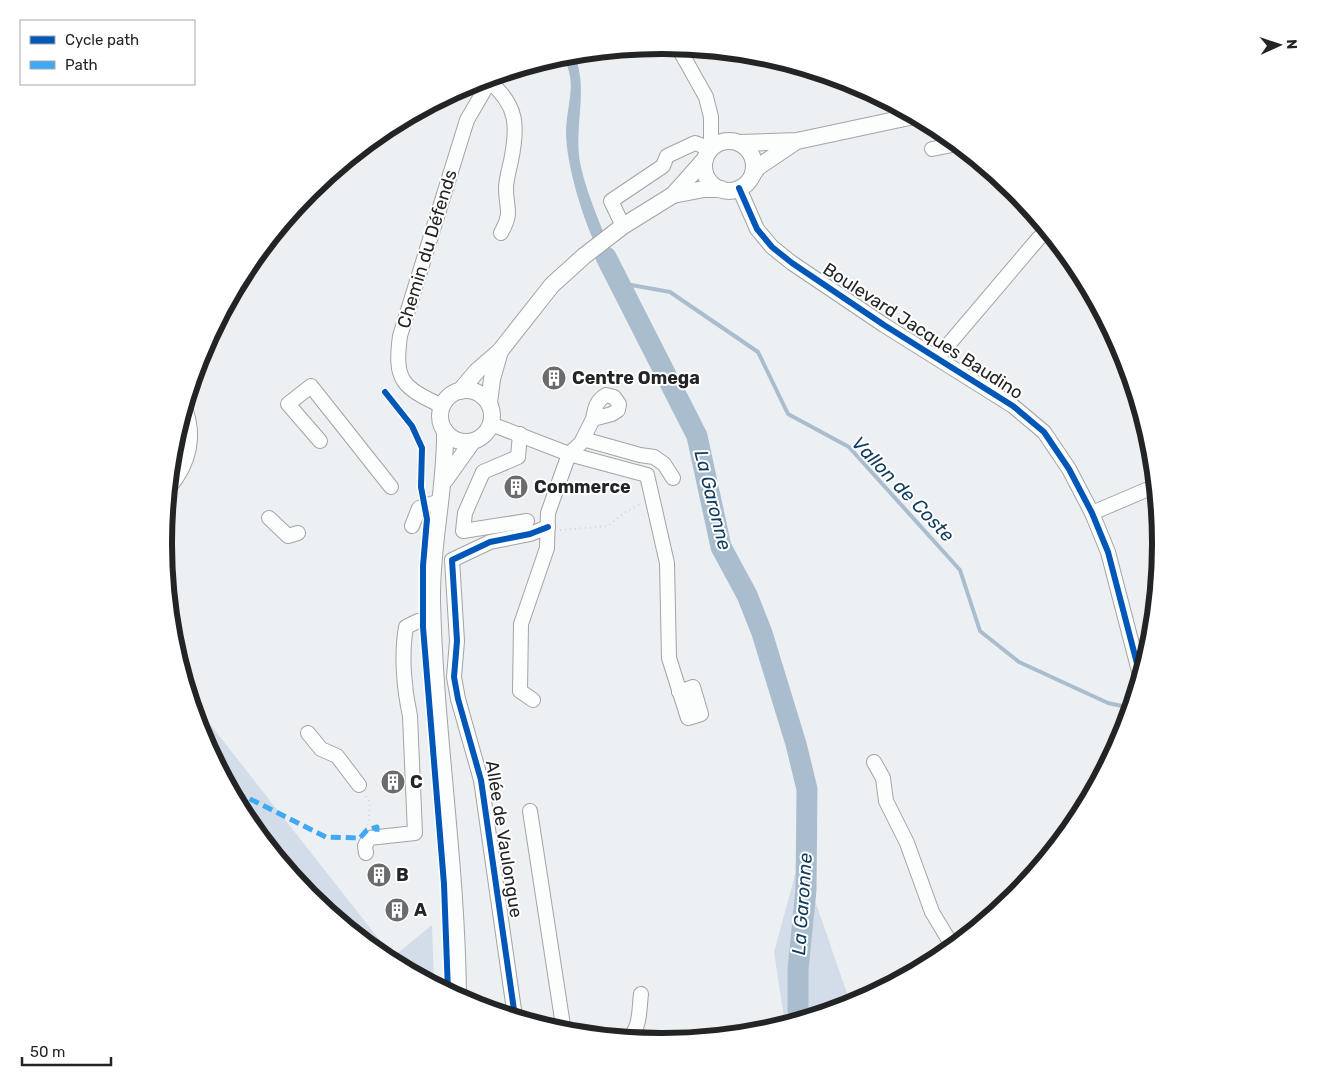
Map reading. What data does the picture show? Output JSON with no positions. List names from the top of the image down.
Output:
{
  "streets": {
    "street": ["Chemin du Défends", "Boulevard Jacques Baudino", "Allée de Vaulongue"]
  },
  "water": ["Vallon de Coste", "La Garonne"],
  "places": {
    "building": [
      "Centre Omega",
      "Commerce",
      "C",
      "B",
      "A"
    ]
  },
  "legend": ["Cycle path", "Path"],
  "scale_bar": "50 m",
  "north": "right"
}
